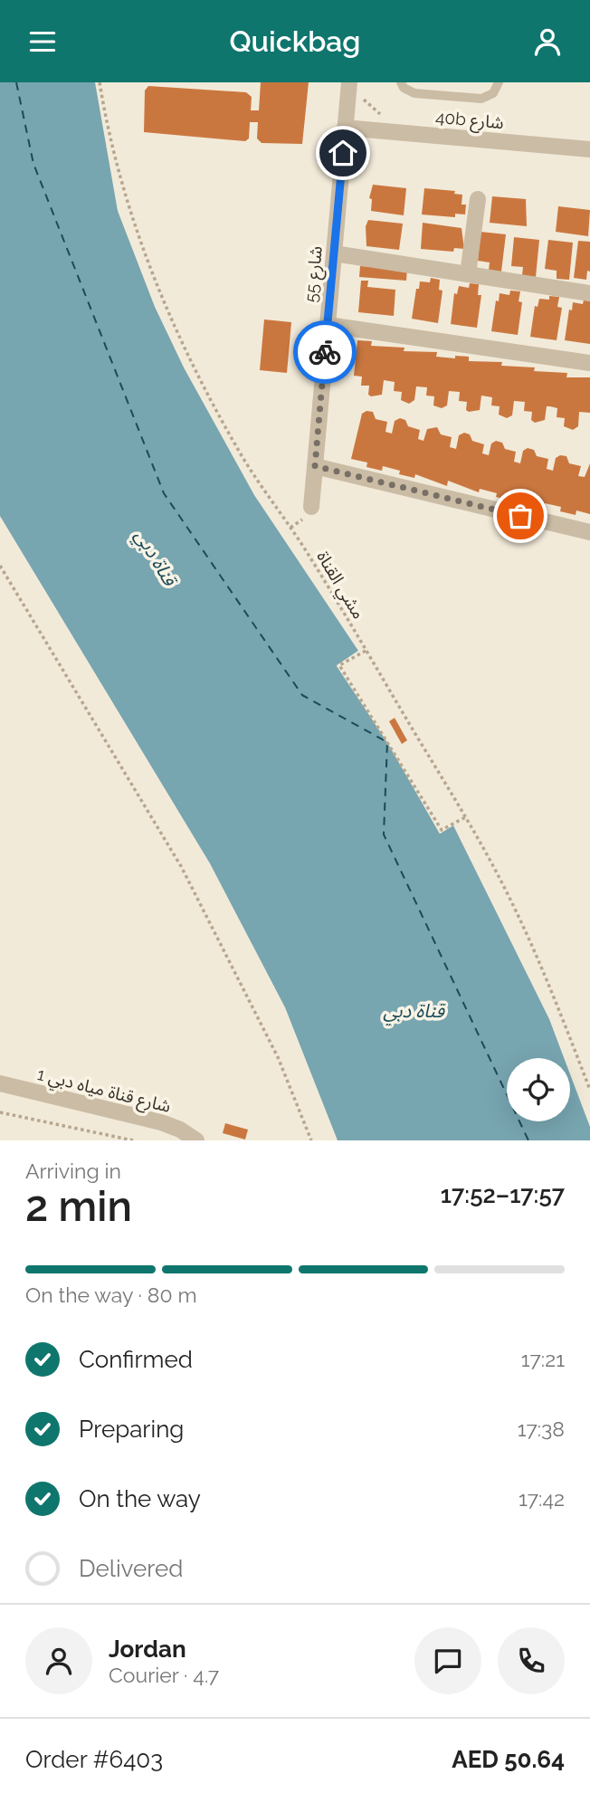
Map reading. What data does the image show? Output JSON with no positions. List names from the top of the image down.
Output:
{
  "streets": {
    "street": ["40b شارع", "شارع 55", "شارع قناة مياه دبي 1"],
    "path": ["مشي القناة"]
  },
  "crossings": [
    ["40b شارع", "شارع 55"]
  ],
  "water": ["قناة دبي"],
  "page": {
    "header": "Quickbag",
    "heading": ["2 min", "Arriving in", "17:52–17:57"],
    "panel": [
      "Jordan",
      "Courier · 4.7",
      "Order #6403",
      "AED 50.64"
    ],
    "bar": "On the way · 80 m",
    "list": [
      ["Confirmed", "17:21"],
      ["Preparing", "17:38"],
      ["On the way", "17:42"],
      "Delivered"
    ]
  }
}
